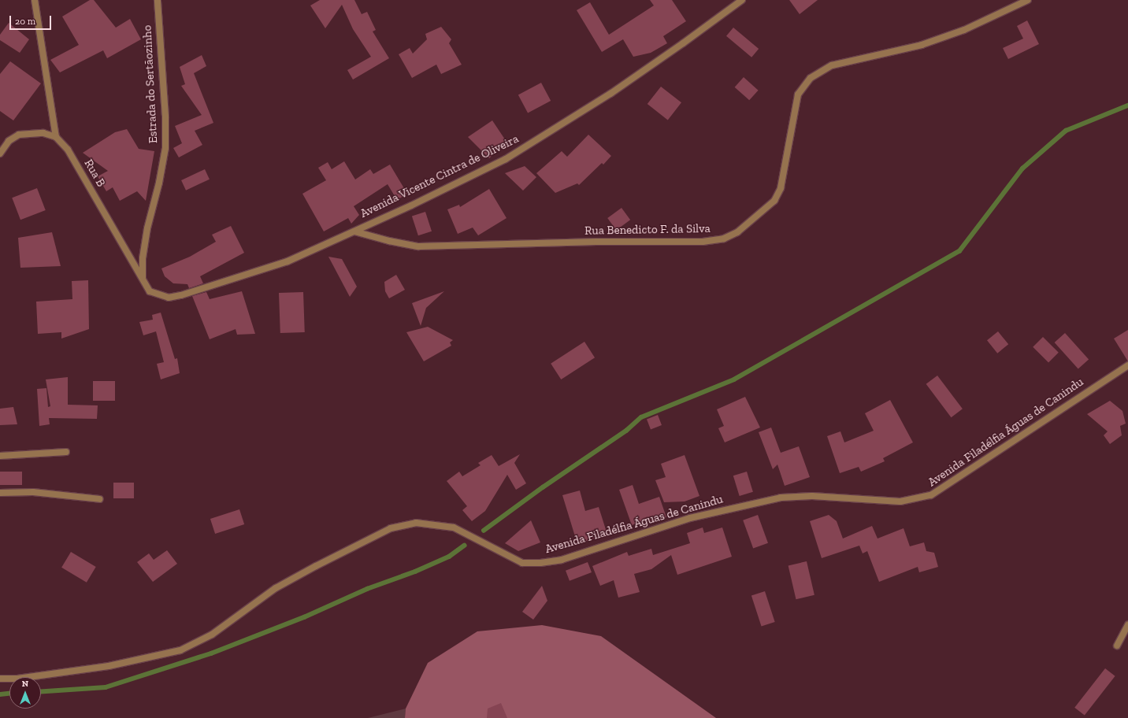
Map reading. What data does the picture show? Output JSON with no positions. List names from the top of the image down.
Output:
{
  "streets": {
    "street": [
      "Estrada do Sertãozinho",
      "Rua B",
      "Avenida Vicente Cintra de Oliveira",
      "Rua Benedicto F. da Silva",
      "Avenida Filadélfia Águas de Canindu"
    ]
  },
  "crossings": [
    ["Estrada do Sertãozinho", "Rua B"],
    ["Estrada do Sertãozinho", "Avenida Vicente Cintra de Oliveira"],
    ["Rua B", "Avenida Vicente Cintra de Oliveira"],
    ["Avenida Vicente Cintra de Oliveira", "Rua Benedicto F. da Silva"]
  ],
  "scale_bar": "20 m",
  "north": "top"
}
